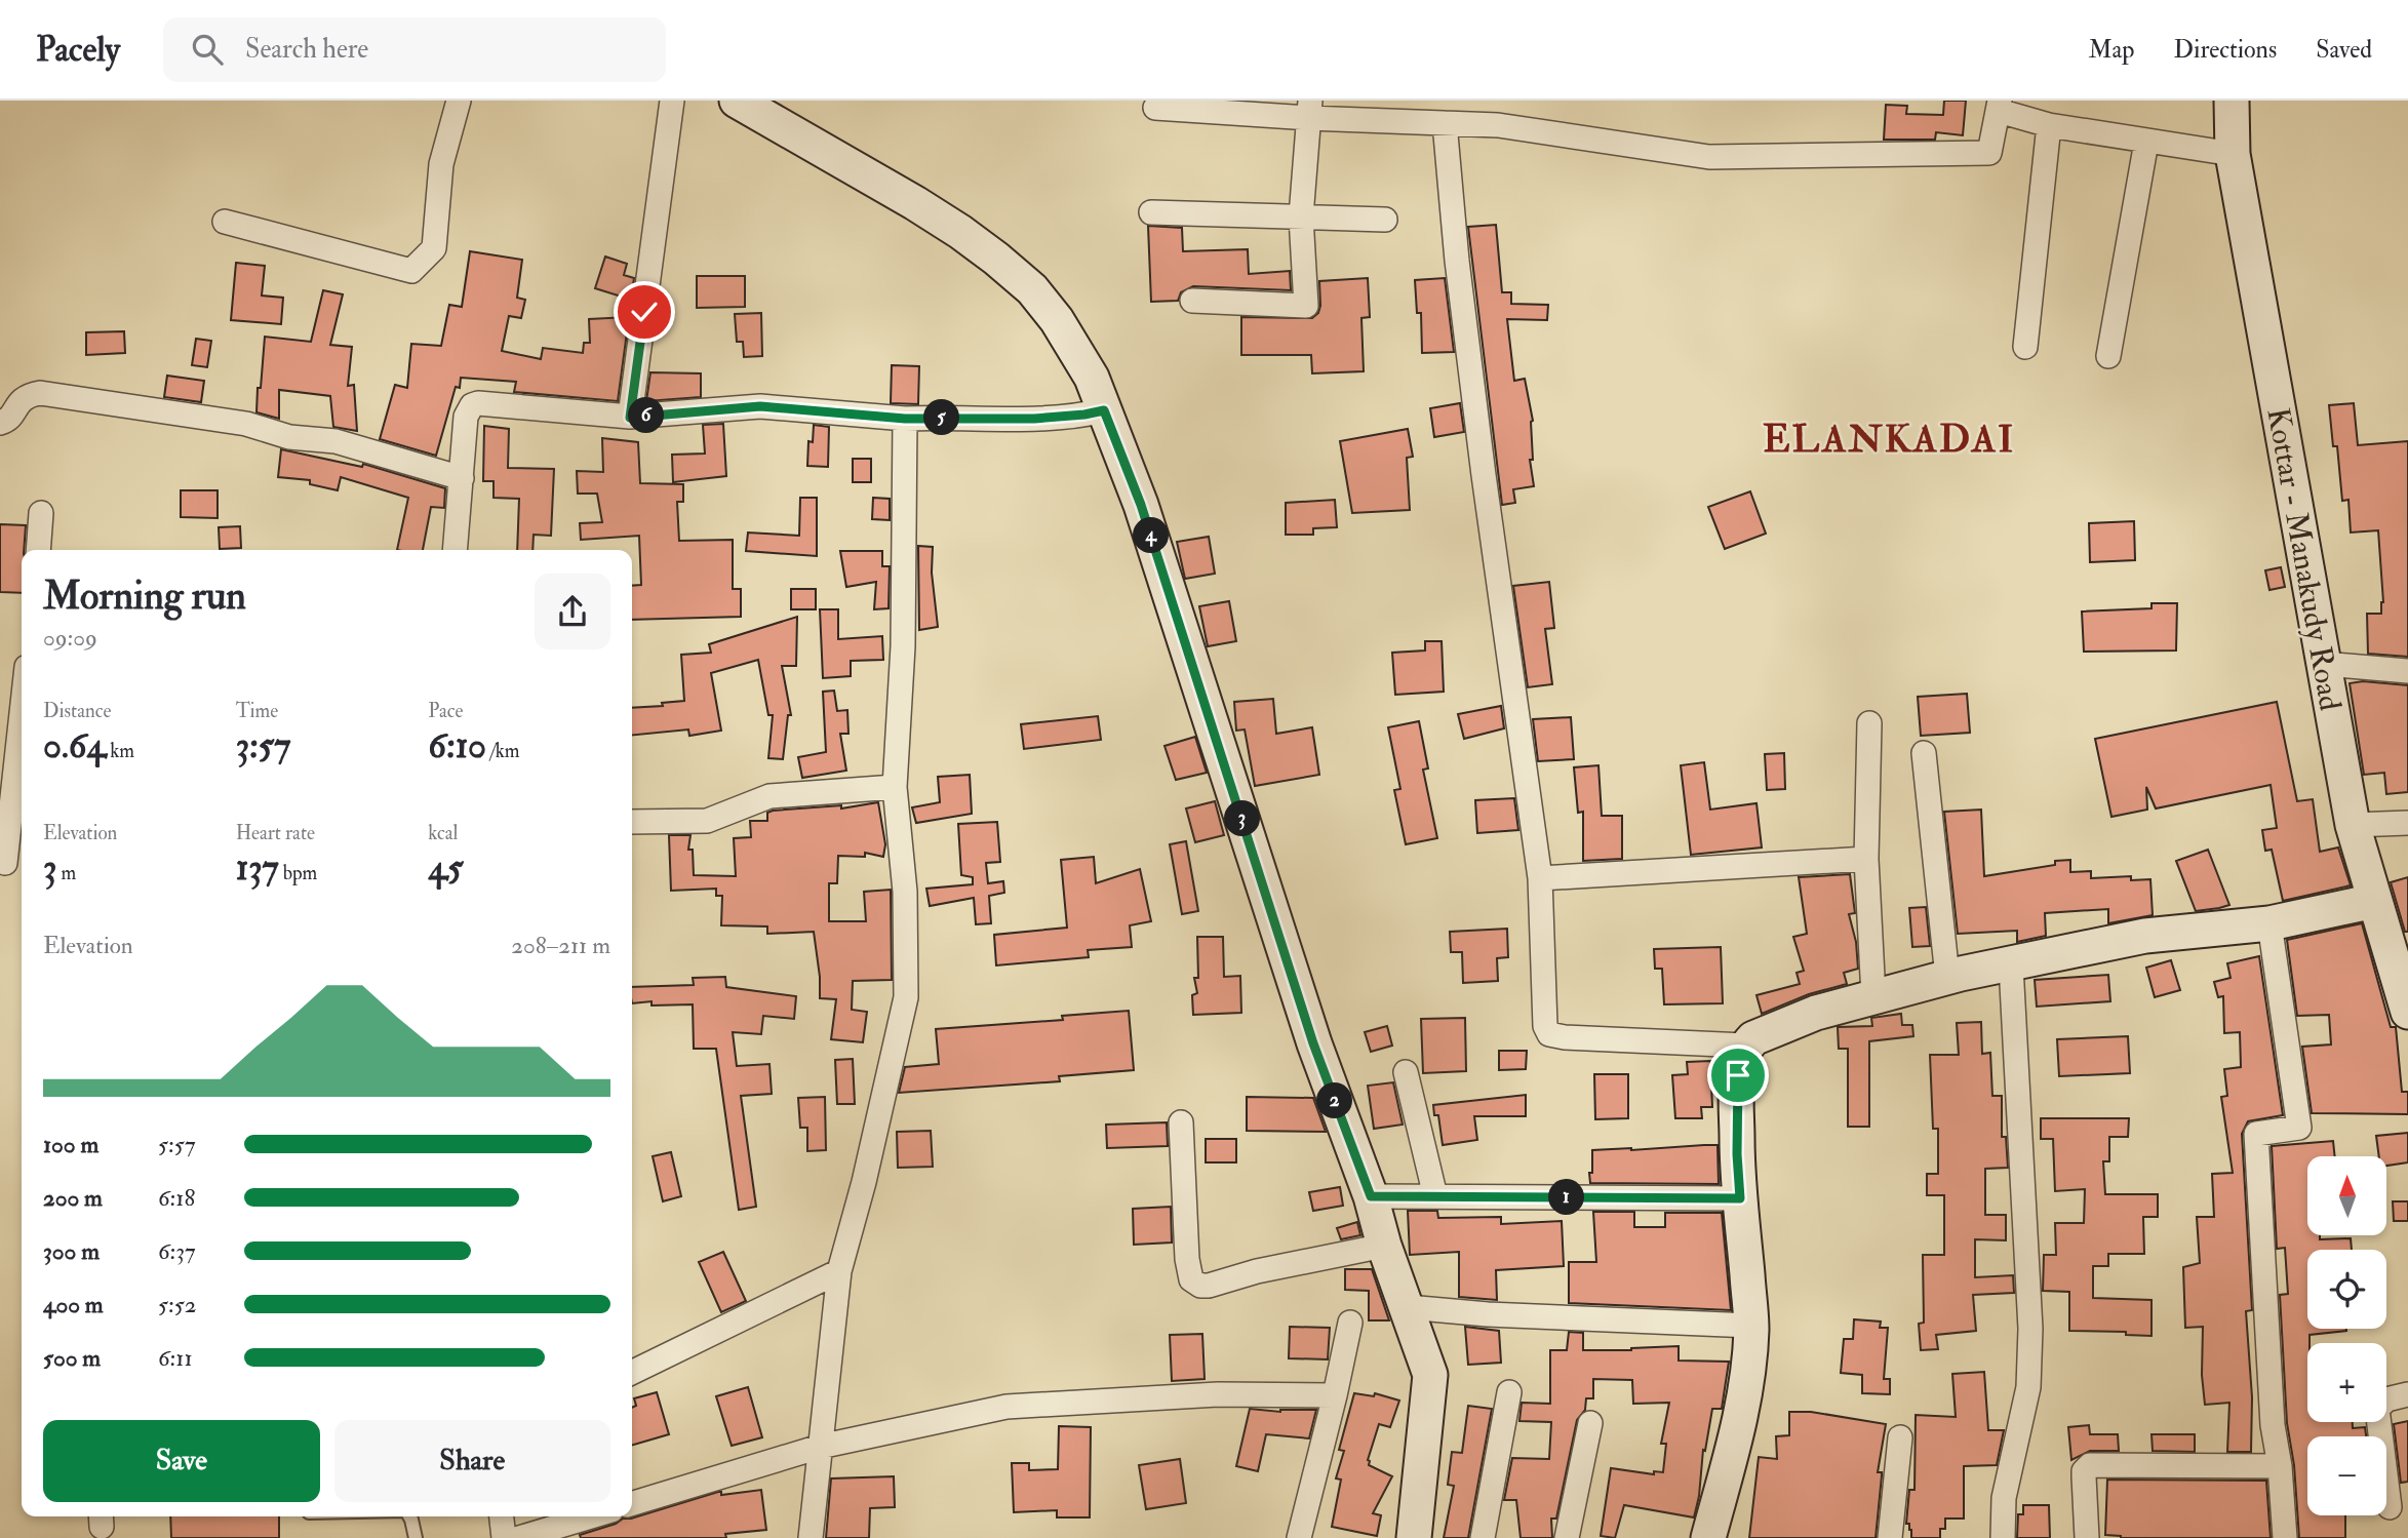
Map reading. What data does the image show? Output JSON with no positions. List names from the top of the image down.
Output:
{
  "streets": {
    "street": ["Kottar - Manakudy Road"]
  },
  "districts": ["ELANKADAI"],
  "north": "top",
  "page": {
    "header": "Pacely",
    "search": "Search here",
    "nav": ["Map", "Directions", "Saved"],
    "pins": [
      "6",
      "5",
      "4",
      "3",
      "2",
      "1"
    ],
    "heading": ["Morning run", "09:09"],
    "stats": [
      ["Distance", "0.64 km"],
      ["Time", "3:57"],
      ["Pace", "6:10 /km"],
      ["Elevation", "3 m"],
      ["Heart rate", "137 bpm"],
      ["kcal", "45"]
    ],
    "chart": ["Elevation", "208–211 m"],
    "list": [
      {
        "name": "100 m",
        "note": "5:57"
      },
      {
        "name": "200 m",
        "note": "6:18"
      },
      {
        "name": "300 m",
        "note": "6:37"
      },
      {
        "name": "400 m",
        "note": "5:52"
      },
      {
        "name": "500 m",
        "note": "6:11"
      }
    ],
    "map_buttons": ["+", "−"],
    "buttons": ["Save", "Share"]
  }
}
